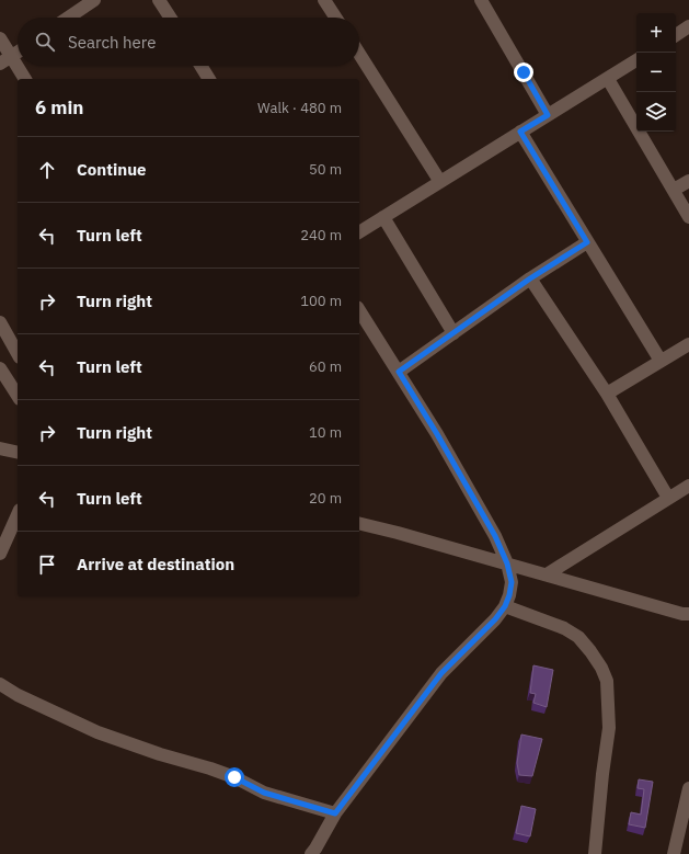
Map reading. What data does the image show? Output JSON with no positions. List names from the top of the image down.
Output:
{
  "page": {
    "map_buttons": ["+", "−"],
    "search": "Search here",
    "heading": ["6 min", "Walk · 480 m"],
    "list": [
      ["Continue", "50 m"],
      ["Turn left", "240 m"],
      ["Turn right", "100 m"],
      ["Turn left", "60 m"],
      ["Turn right", "10 m"],
      ["Turn left", "20 m"],
      "Arrive at destination"
    ]
  }
}
